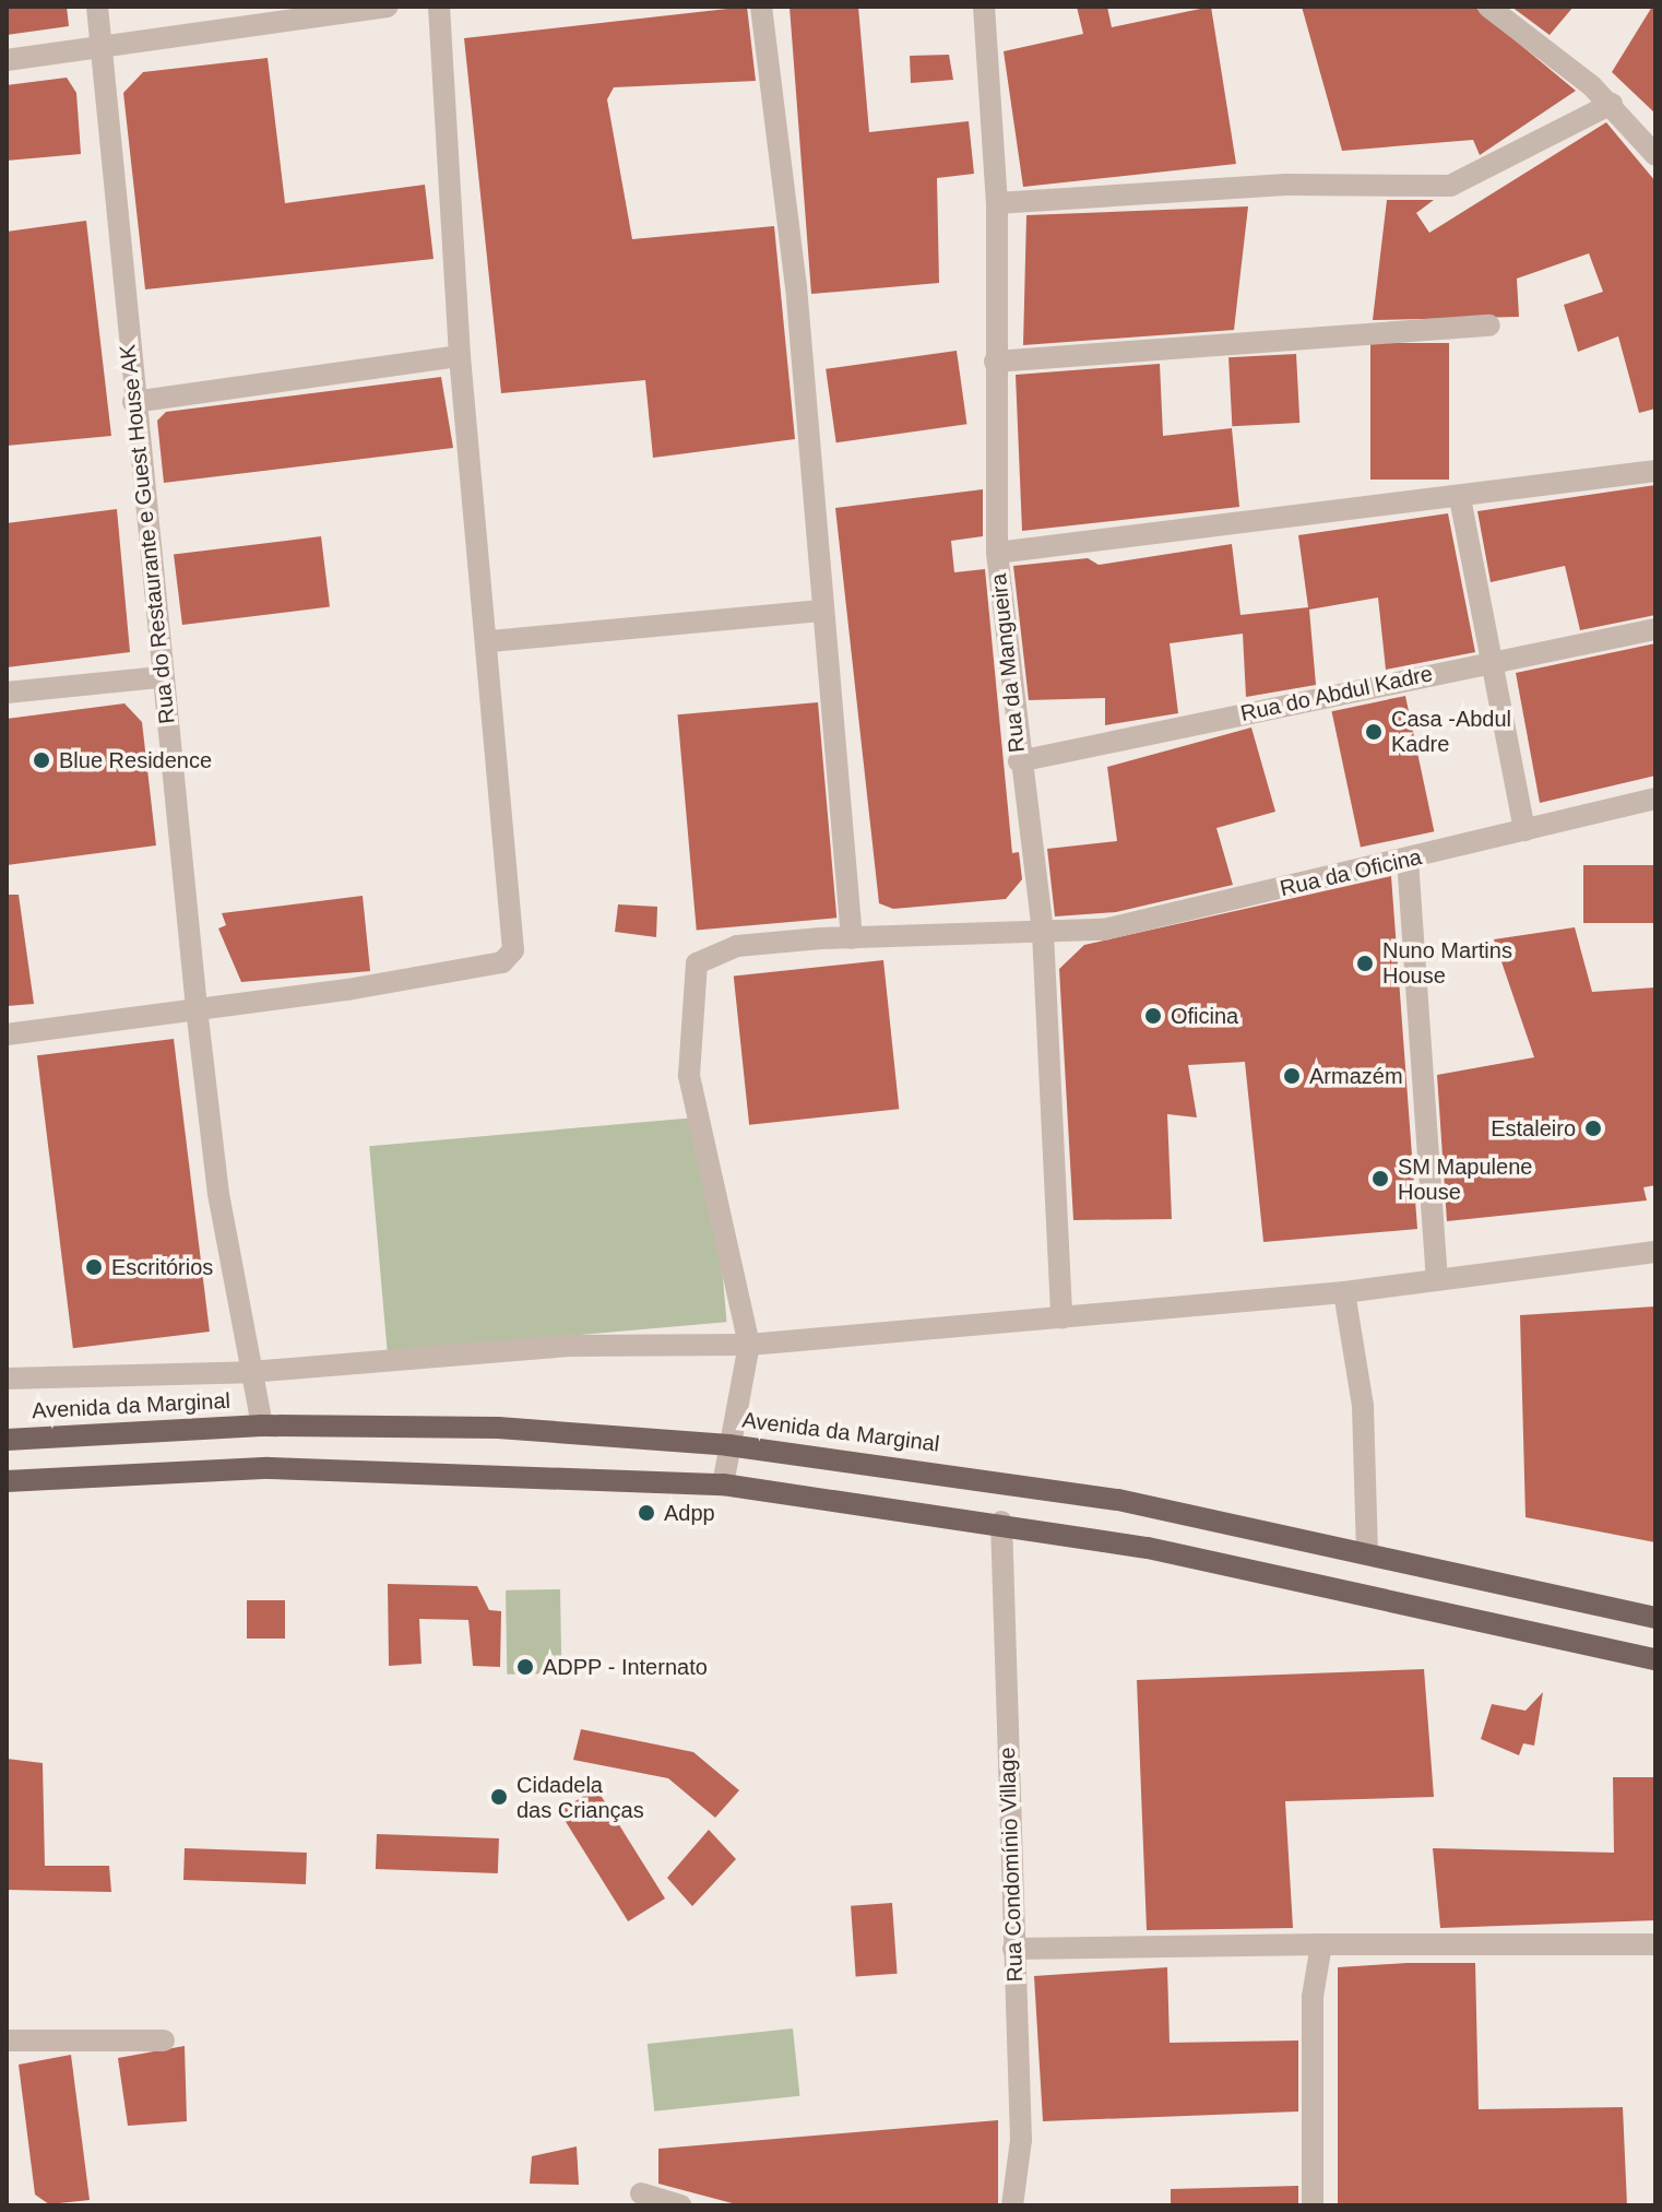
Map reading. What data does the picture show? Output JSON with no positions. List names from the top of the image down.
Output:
{
  "streets": {
    "main road": ["Avenida da Marginal"],
    "street": [
      "Rua do Restaurante e Guest House AK",
      "Rua da Mangueira",
      "Rua do Abdul Kadre",
      "Rua da Oficina",
      "Rua Condomínio Village"
    ]
  },
  "crossings": [
    ["Rua do Restaurante e Guest House AK", "Avenida da Marginal"],
    ["Rua da Mangueira", "Rua do Abdul Kadre"],
    ["Rua da Mangueira", "Rua da Oficina"]
  ],
  "places": [
    "Casa -Abdul Kadre",
    "Blue Residence",
    "Nuno Martins House",
    "Oficina",
    "Armazém",
    "Estaleiro",
    "SM Mapulene House",
    "Escritórios",
    "Adpp",
    "ADPP - Internato",
    "Cidadela das Crianças"
  ]
}
